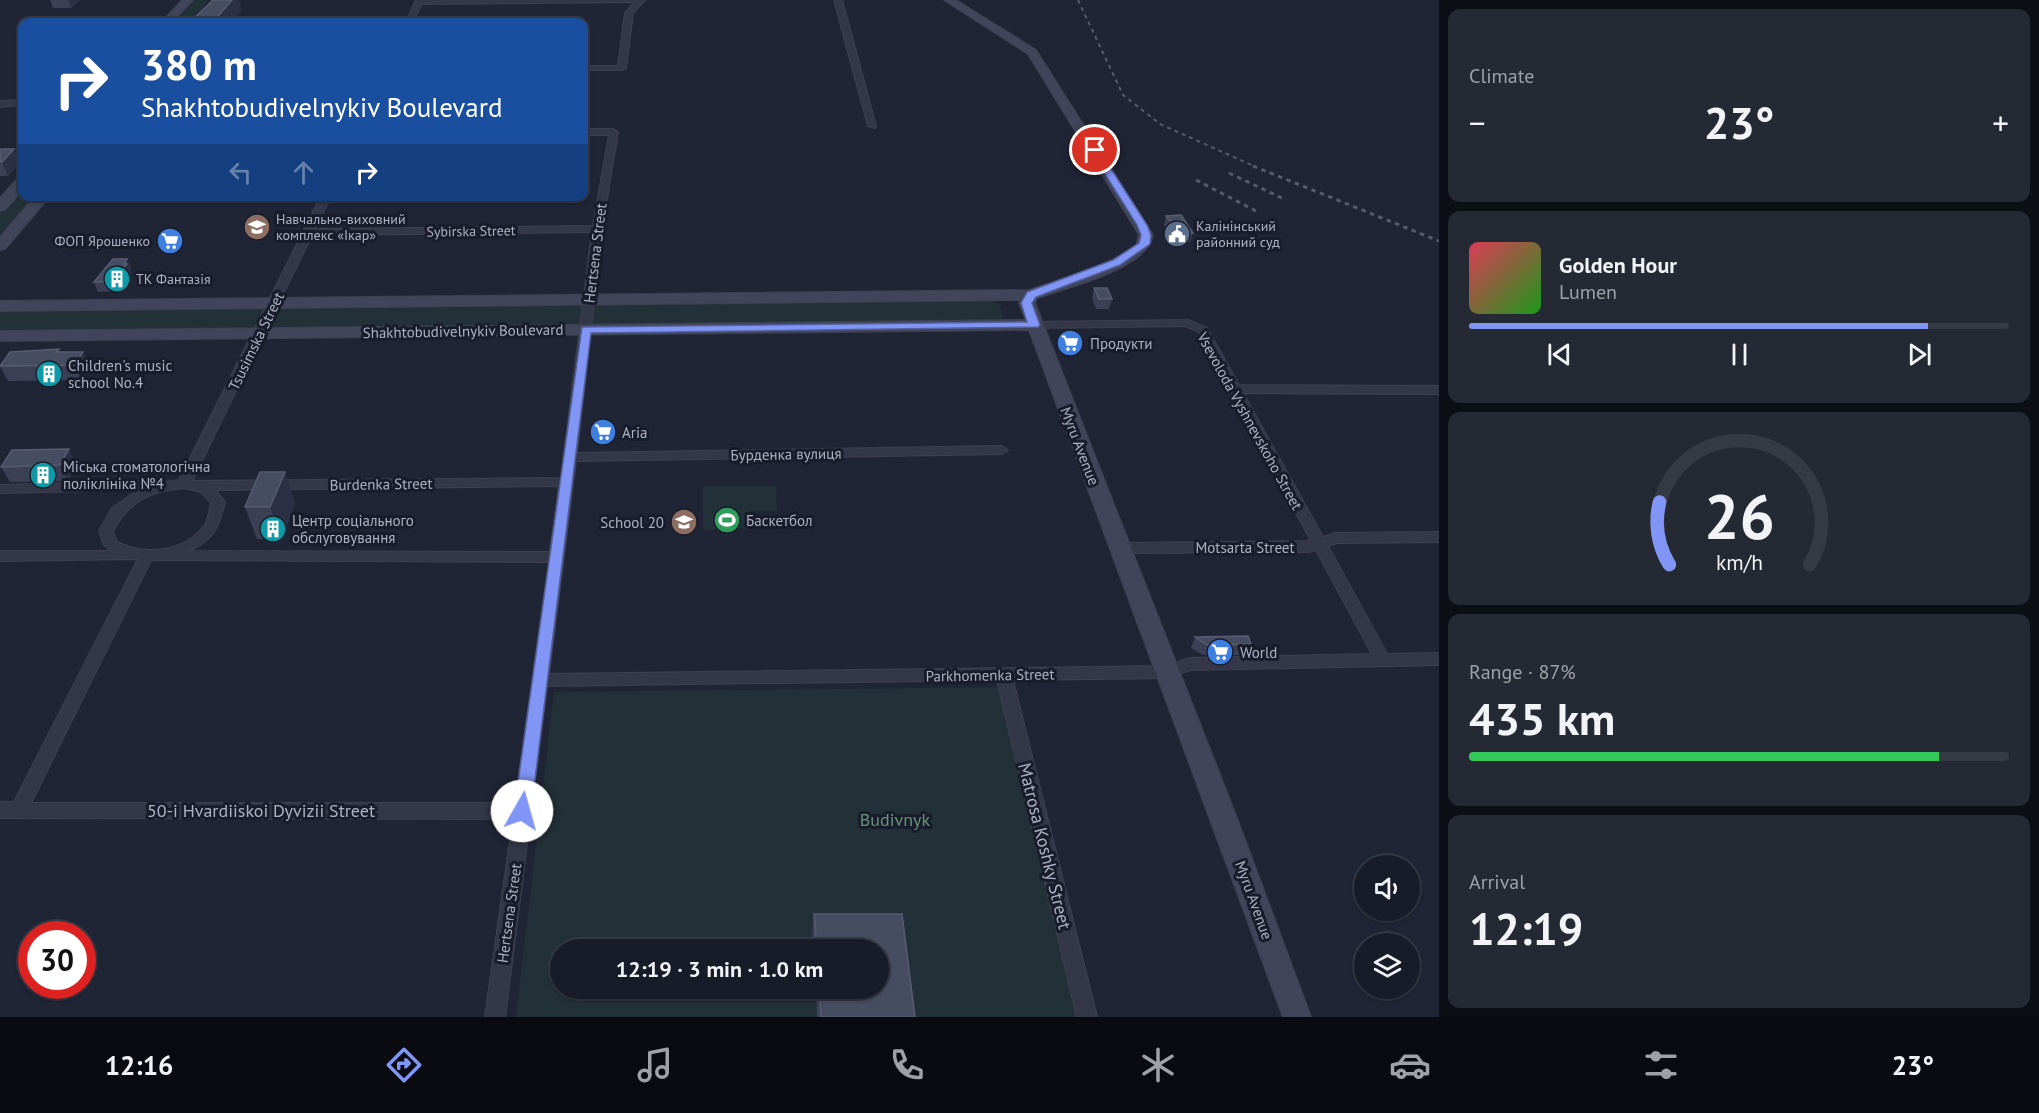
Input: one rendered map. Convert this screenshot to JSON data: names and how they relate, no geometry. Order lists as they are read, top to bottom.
{
  "streets": {
    "main road": ["Shakhtobudivelnykiv Boulevard", "Myru Avenue"],
    "street": [
      "Sybirska Street",
      "Hertsena Street",
      "Tsusimska Street",
      "Vsevoloda Vyshnevskoho Street",
      "Бурденка вулиця",
      "Burdenka Street",
      "Motsarta Street",
      "Parkhomenka Street",
      "50-i Hvardiiskoi Dyvizii Street",
      "Matrosa Koshky Street"
    ]
  },
  "crossings": [
    ["Sybirska Street", "Hertsena Street"],
    ["Sybirska Street", "Tsusimska Street"],
    ["Hertsena Street", "Shakhtobudivelnykiv Boulevard"],
    ["Hertsena Street", "Бурденка вулиця"],
    ["Hertsena Street", "Burdenka Street"],
    ["Hertsena Street", "Parkhomenka Street"],
    ["Hertsena Street", "50-i Hvardiiskoi Dyvizii Street"],
    ["Shakhtobudivelnykiv Boulevard", "Tsusimska Street"],
    ["Shakhtobudivelnykiv Boulevard", "Vsevoloda Vyshnevskoho Street"],
    ["Shakhtobudivelnykiv Boulevard", "Myru Avenue"],
    ["Tsusimska Street", "Burdenka Street"],
    ["Vsevoloda Vyshnevskoho Street", "Myru Avenue"],
    ["Vsevoloda Vyshnevskoho Street", "Motsarta Street"],
    ["Vsevoloda Vyshnevskoho Street", "Parkhomenka Street"],
    ["Myru Avenue", "Motsarta Street"],
    ["Myru Avenue", "Parkhomenka Street"],
    ["Parkhomenka Street", "Matrosa Koshky Street"]
  ],
  "parks": ["Budivnyk"],
  "places": {
    "school or university": ["Навчально-виховний комплекс «Ікар»", "School 20"],
    "public building": ["Калінінський районний суд"],
    "supermarket": [
      "ФОП Ярошенко",
      "Продукти",
      "Aria",
      "World"
    ],
    "building": [
      "ТК Фантазія",
      "Children's music school No.4",
      "Міська стоматологічна поліклініка №4",
      "Центр соціального обслуговування"
    ],
    "sports": ["Баскетбол"]
  },
  "page": {
    "tile": [
      "Climate",
      ["Range · 87%", "435 km"],
      ["Arrival", "12:19"]
    ],
    "turn": ["380 m", "Shakhtobudivelnykiv Boulevard"],
    "heat": ["−", "23°", "+"],
    "song": ["Golden Hour", "Lumen"],
    "limit": "30",
    "trip": "12:19 · 3 min · 1.0 km",
    "tabs": ["12:16", "23°"],
    "gauge": ["26", "km/h"]
  }
}
